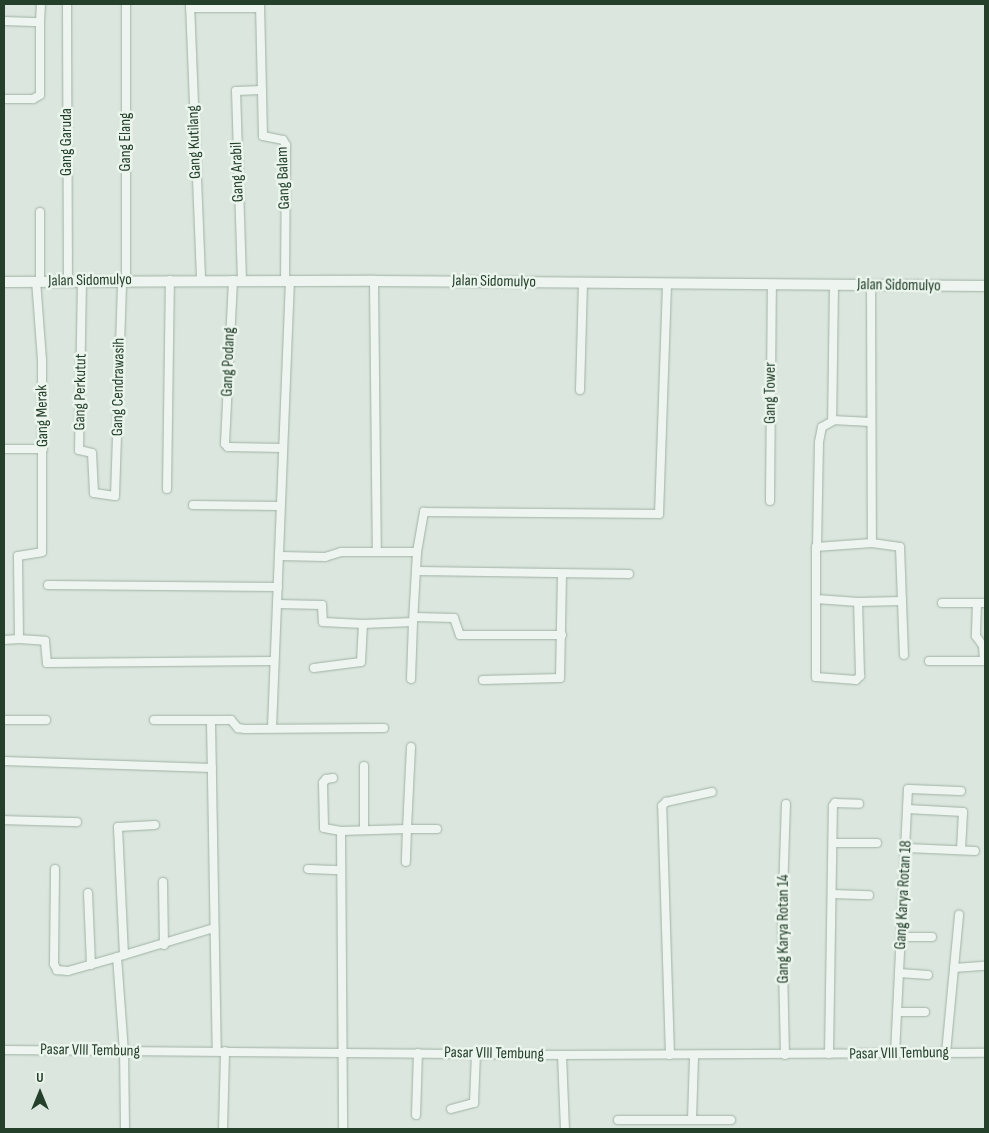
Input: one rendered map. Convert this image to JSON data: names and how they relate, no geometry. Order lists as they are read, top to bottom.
{
  "streets": {
    "street": [
      "Gang Garuda",
      "Gang Elang",
      "Gang Kutilang",
      "Gang Arabil",
      "Gang Balam",
      "Jalan Sidomulyo",
      "Gang Podang",
      "Gang Cendrawasih",
      "Gang Perkutut",
      "Gang Tower",
      "Gang Merak",
      "Gang Karya Rotan 18",
      "Gang Karya Rotan 14",
      "Pasar VIII Tembung"
    ]
  },
  "crossings": [
    ["Gang Garuda", "Jalan Sidomulyo"],
    ["Gang Elang", "Jalan Sidomulyo"],
    ["Gang Elang", "Gang Cendrawasih"],
    ["Gang Kutilang", "Jalan Sidomulyo"],
    ["Gang Arabil", "Gang Balam"],
    ["Gang Arabil", "Jalan Sidomulyo"],
    ["Gang Arabil", "Gang Podang"],
    ["Gang Balam", "Jalan Sidomulyo"],
    ["Jalan Sidomulyo", "Gang Podang"],
    ["Jalan Sidomulyo", "Gang Cendrawasih"],
    ["Jalan Sidomulyo", "Gang Perkutut"],
    ["Jalan Sidomulyo", "Gang Tower"],
    ["Jalan Sidomulyo", "Gang Merak"],
    ["Gang Cendrawasih", "Gang Perkutut"],
    ["Gang Karya Rotan 18", "Pasar VIII Tembung"],
    ["Gang Karya Rotan 14", "Pasar VIII Tembung"]
  ],
  "north": "top"
}
